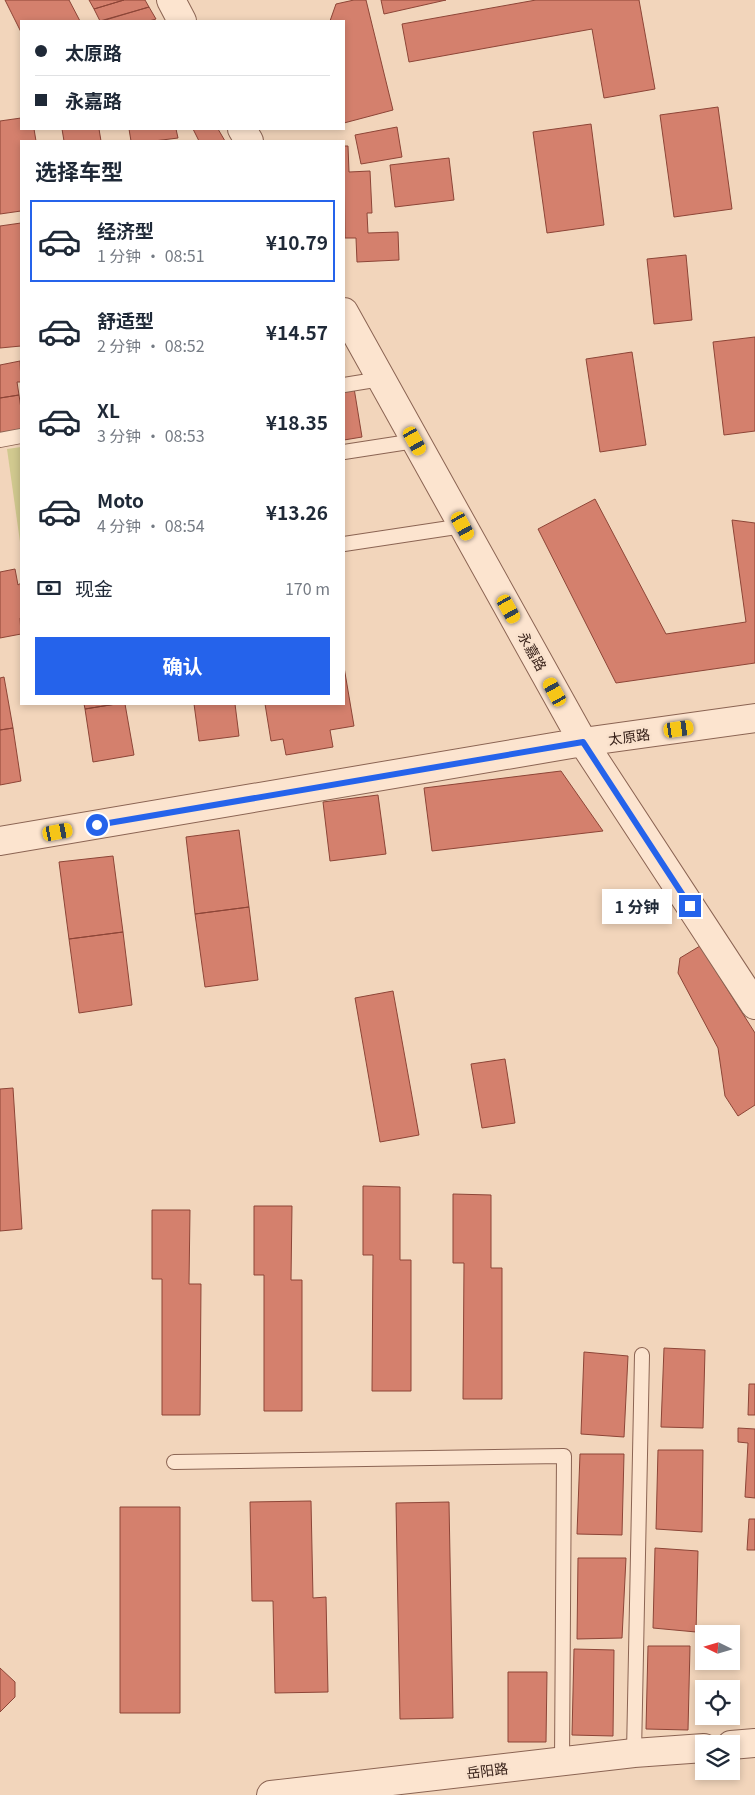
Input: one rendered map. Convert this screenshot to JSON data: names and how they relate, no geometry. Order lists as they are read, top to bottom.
{
  "streets": {
    "street": ["永嘉路", "太原路", "岳阳路"]
  },
  "crossings": [
    ["永嘉路", "太原路"]
  ],
  "north": "left",
  "page": {
    "banner": ["太原路", "永嘉路"],
    "heading": "选择车型",
    "list": [
      {
        "name": "经济型",
        "note": "1 分钟 · 08:51",
        "value": "¥10.79"
      },
      {
        "name": "舒适型",
        "note": "2 分钟 · 08:52",
        "value": "¥14.57"
      },
      {
        "name": "XL",
        "note": "3 分钟 · 08:53",
        "value": "¥18.35"
      },
      {
        "name": "Moto",
        "note": "4 分钟 · 08:54",
        "value": "¥13.26"
      }
    ],
    "pay": ["现金", "170 m"],
    "buttons": "确认",
    "bubble": "1 分钟"
  }
}
